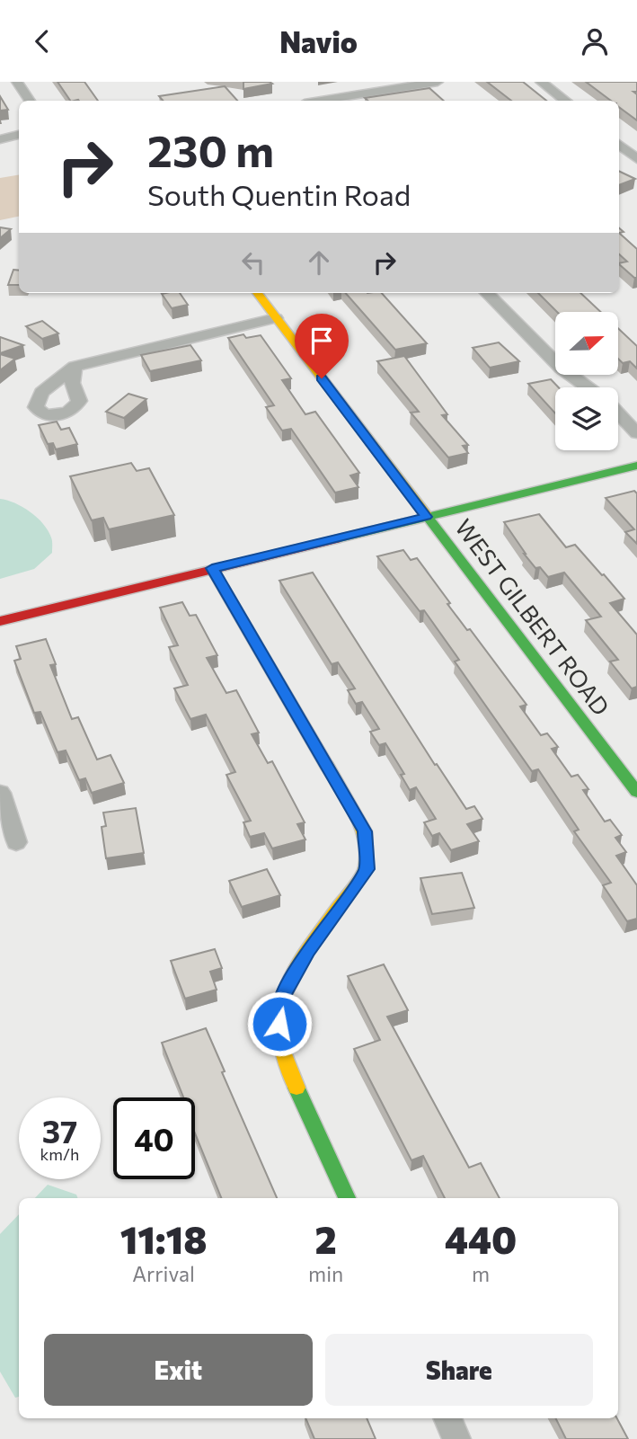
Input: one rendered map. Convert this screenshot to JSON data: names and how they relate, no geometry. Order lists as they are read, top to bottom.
{
  "streets": {
    "street": ["WEST GILBERT ROAD"]
  },
  "north": "right",
  "page": {
    "header": "Navio",
    "turn": ["230 m", "South Quentin Road"],
    "speed": "37 km/h",
    "limit": "40",
    "eta": [
      "11:18",
      "Arrival",
      "2",
      "min",
      "440",
      "m"
    ],
    "buttons": ["Exit", "Share"]
  }
}
